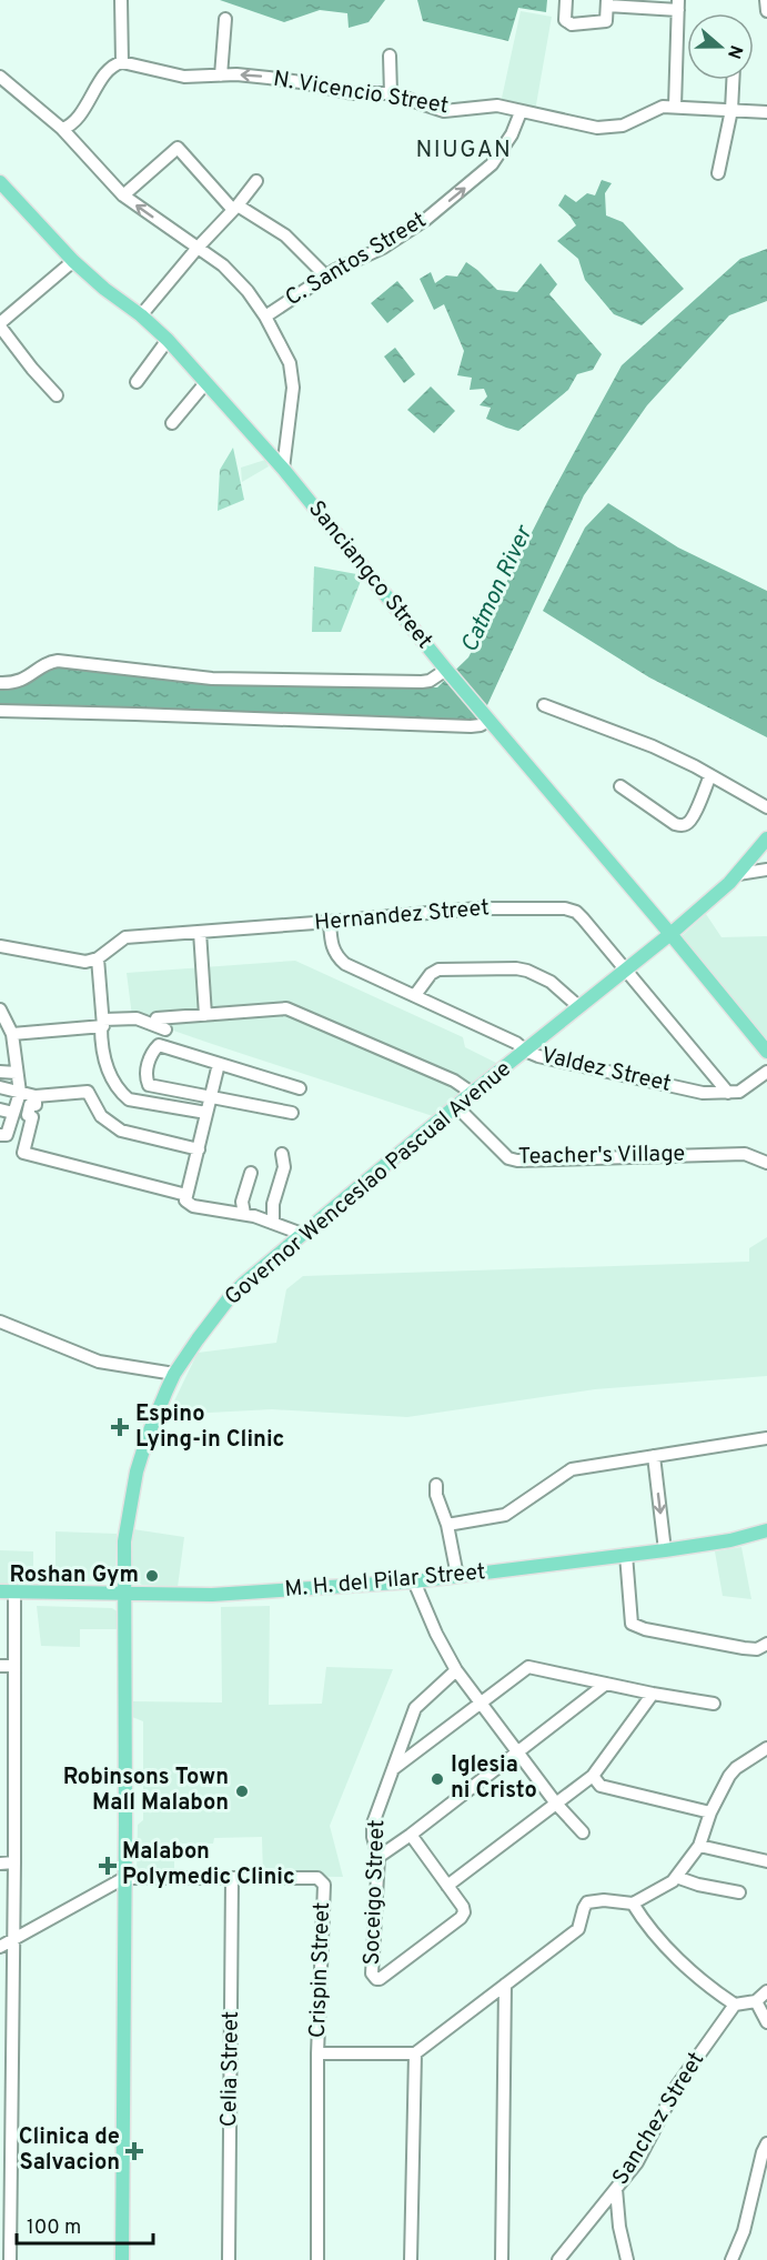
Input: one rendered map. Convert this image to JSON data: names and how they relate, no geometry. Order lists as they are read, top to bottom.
{
  "streets": {
    "main road": ["Sanciangco Street", "Governor Wenceslao Pascual Avenue", "M. H. del Pilar Street"],
    "street": [
      "N. Vicencio Street",
      "C. Santos Street",
      "Hernandez Street",
      "Valdez Street",
      "Teacher's Village",
      "Soceigo Street",
      "Crispin Street",
      "Celia Street",
      "Sanchez Street"
    ]
  },
  "crossings": [
    ["N. Vicencio Street", "C. Santos Street"],
    ["Sanciangco Street", "Governor Wenceslao Pascual Avenue"],
    ["Hernandez Street", "Valdez Street"],
    ["Hernandez Street", "Governor Wenceslao Pascual Avenue"],
    ["Valdez Street", "Governor Wenceslao Pascual Avenue"],
    ["Teacher's Village", "Governor Wenceslao Pascual Avenue"],
    ["Governor Wenceslao Pascual Avenue", "M. H. del Pilar Street"],
    ["Governor Wenceslao Pascual Avenue", "Crispin Street"],
    ["Crispin Street", "Celia Street"]
  ],
  "one_way": ["C. Santos Street"],
  "districts": ["NIUGAN"],
  "water": ["Catmon River"],
  "places": {
    "health": ["Espino Lying-in Clinic", "Malabon Polymedic Clinic", "Clinica de Salvacion"],
    "other": ["Roshan Gym", "Iglesia ni Cristo", "Robinsons Town Mall Malabon"]
  },
  "scale_bar": "100 m",
  "north": "right"
}
